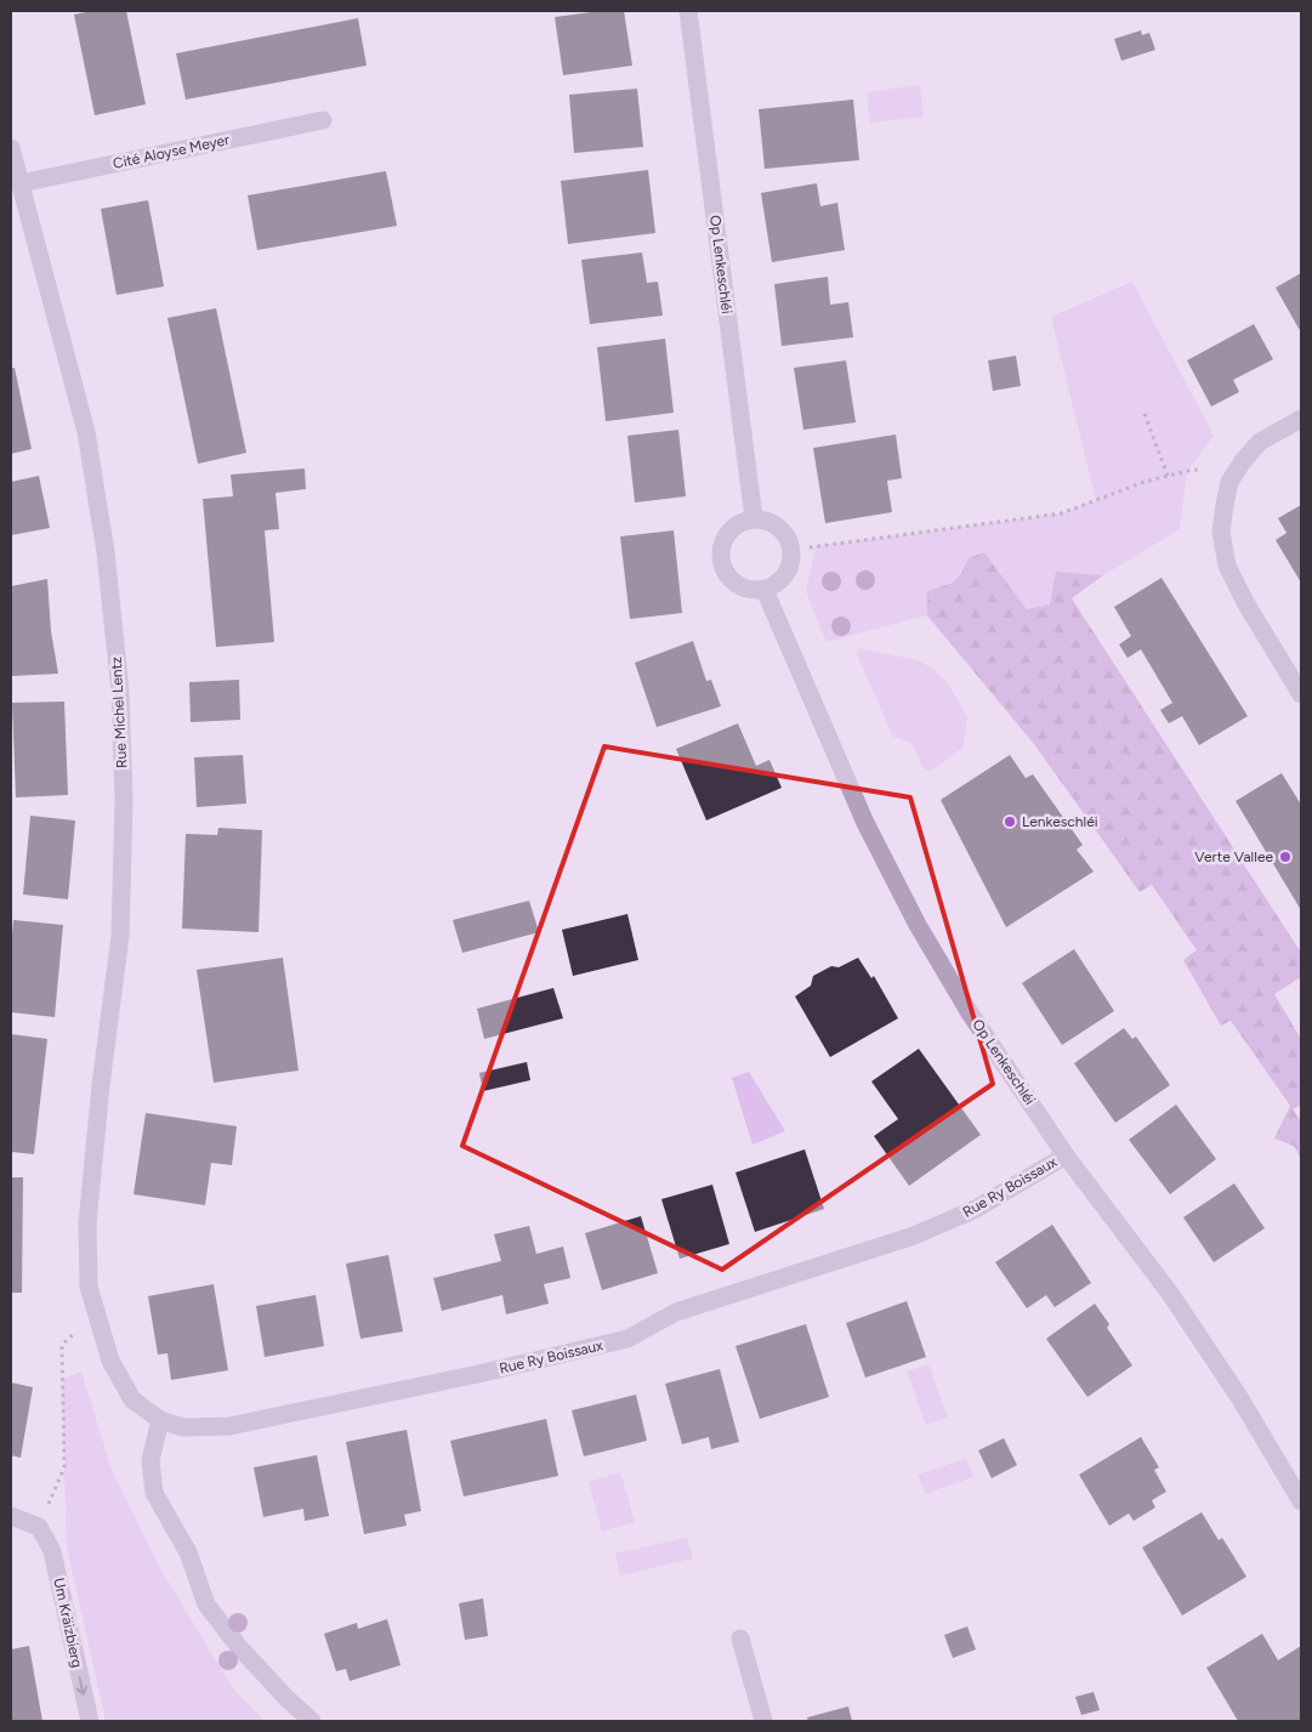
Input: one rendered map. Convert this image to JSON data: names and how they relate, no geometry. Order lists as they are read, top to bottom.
{
  "streets": {
    "street": [
      "Cité Aloyse Meyer",
      "Op Lenkeschléi",
      "Rue Michel Lentz",
      "Rue Ry Boissaux",
      "Um Kräizbierg"
    ]
  },
  "crossings": [
    ["Cité Aloyse Meyer", "Rue Michel Lentz"],
    ["Op Lenkeschléi", "Rue Ry Boissaux"],
    ["Rue Michel Lentz", "Rue Ry Boissaux"]
  ],
  "places": ["Lenkeschléi", "Verte Vallee"]
}
